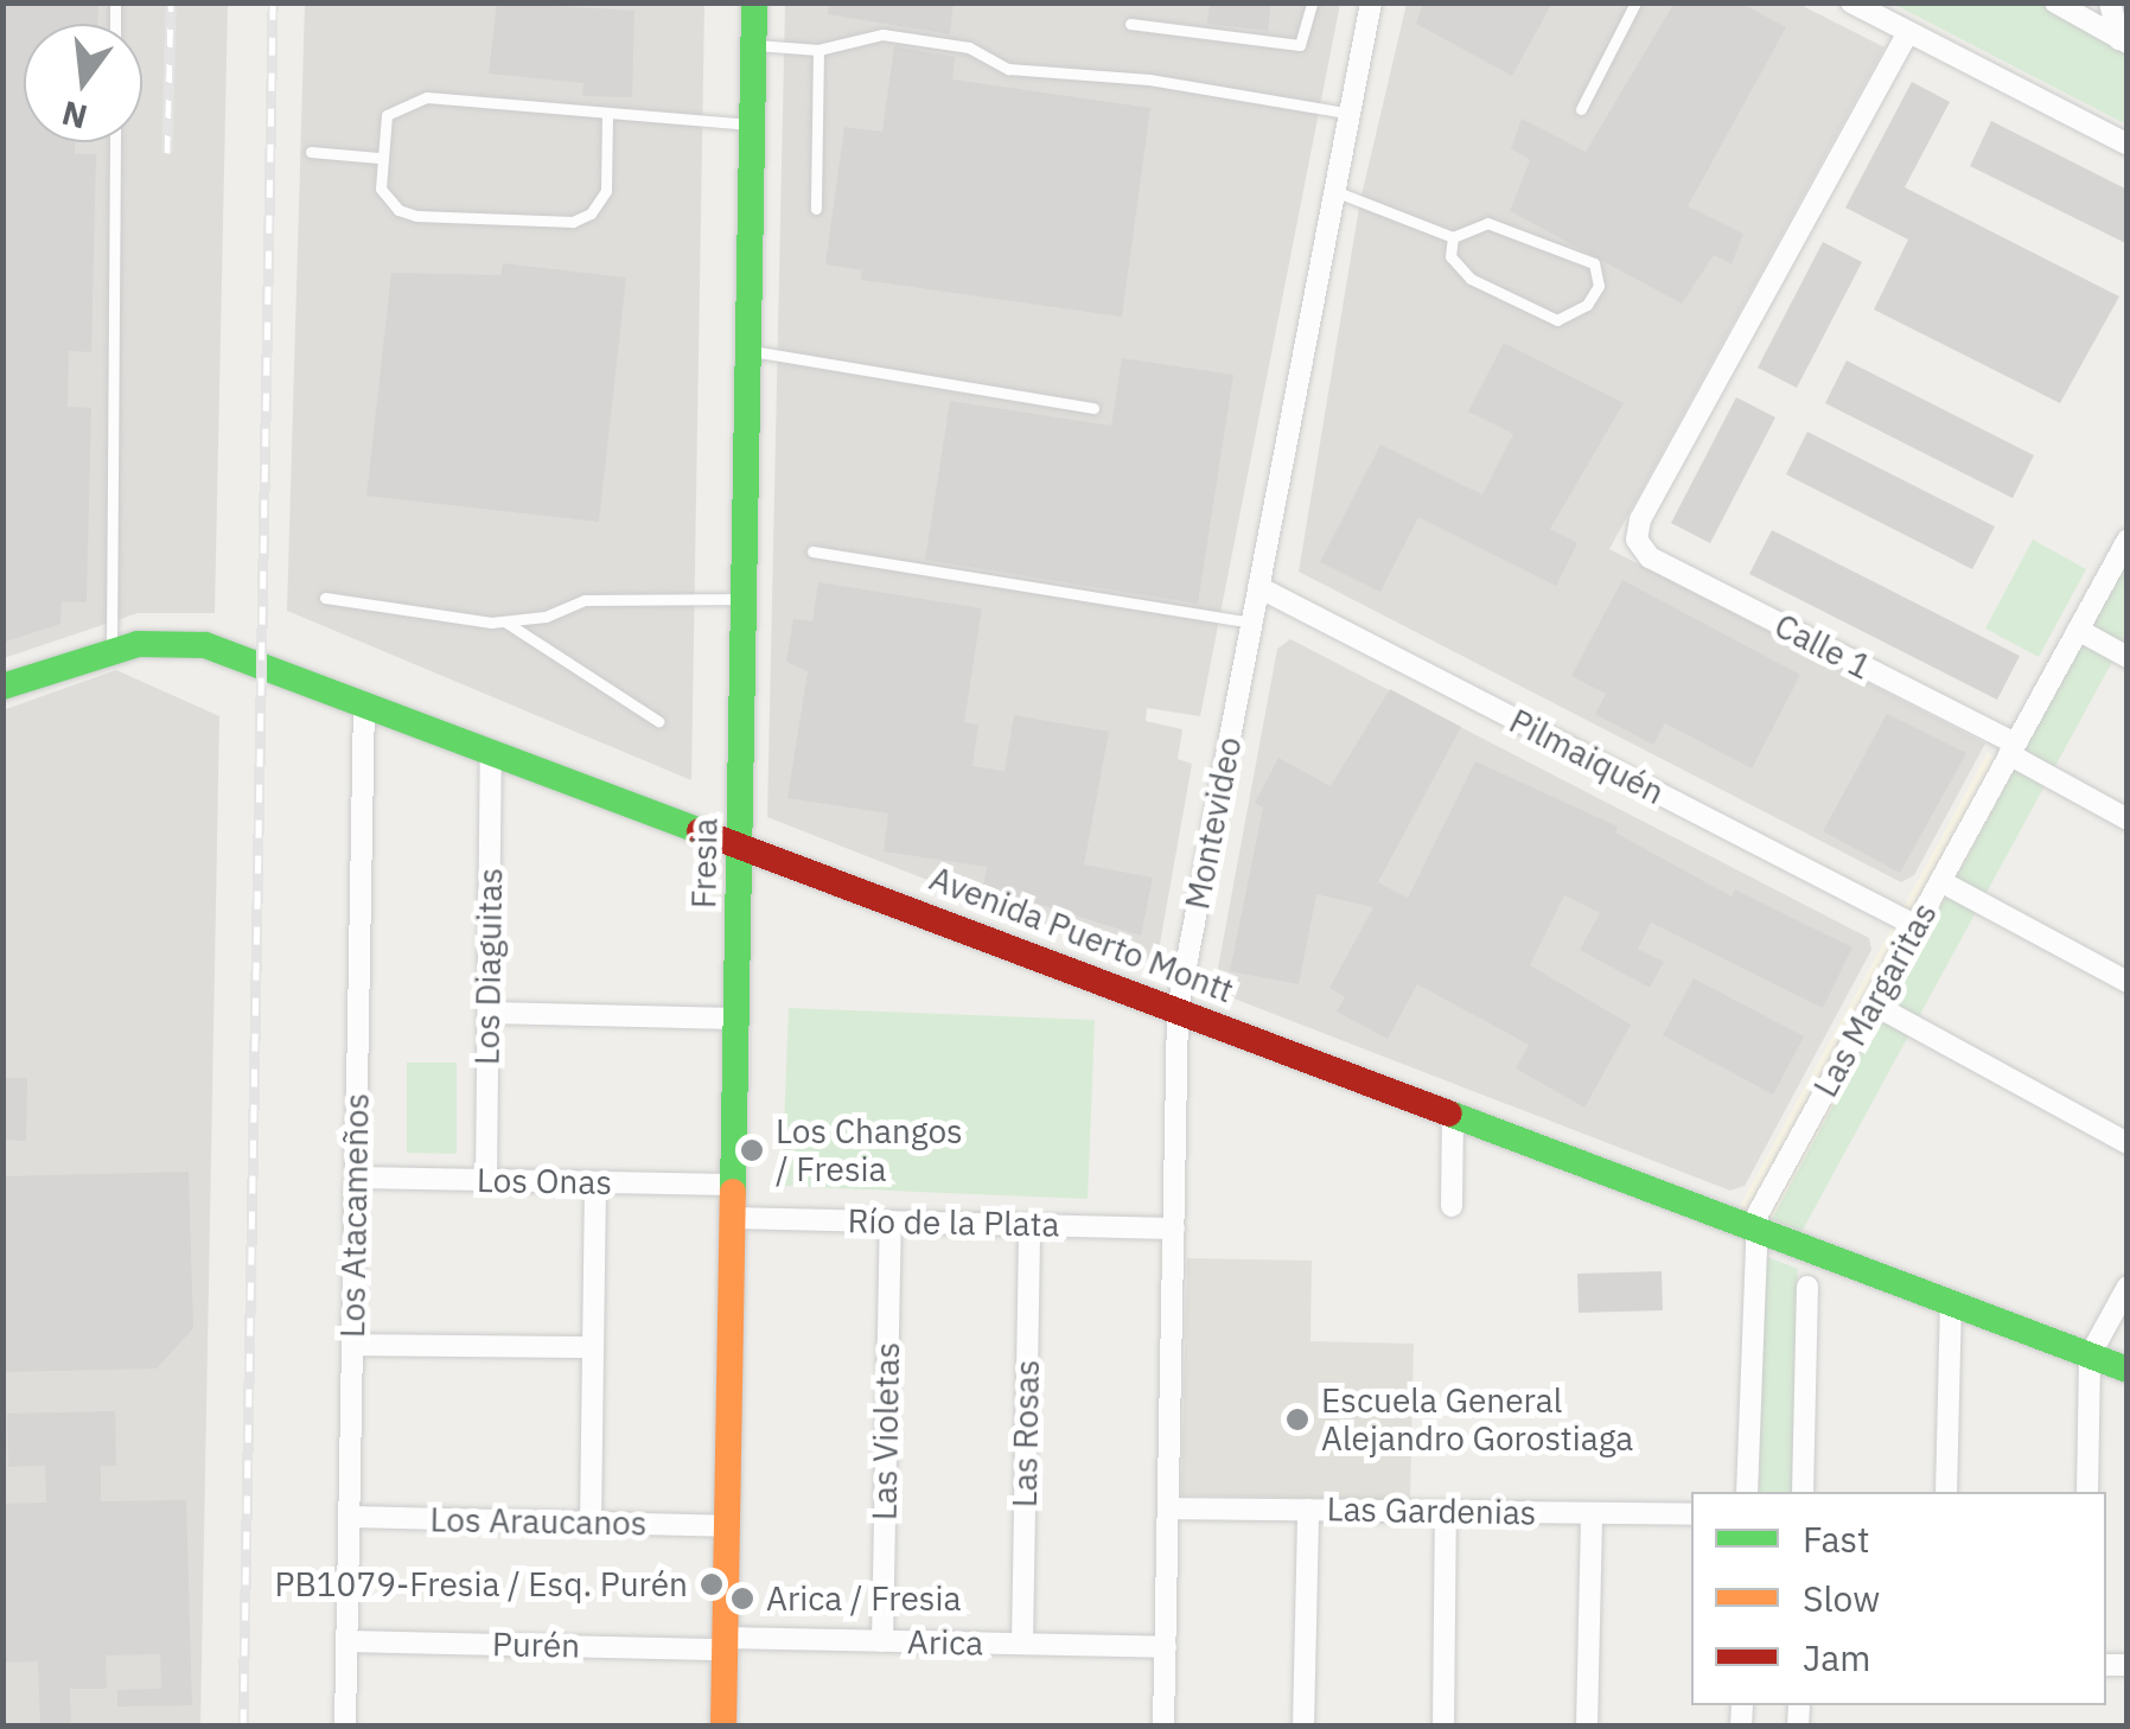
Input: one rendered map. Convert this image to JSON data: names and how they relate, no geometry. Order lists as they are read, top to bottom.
{
  "streets": {
    "street": [
      "Calle 1",
      "Pilmaiquén",
      "Montevideo",
      "Fresia",
      "Avenida Puerto Montt",
      "Los Diaguitas",
      "Las Margaritas",
      "Los Onas",
      "Los Atacameños",
      "Río de la Plata",
      "Las Violetas",
      "Las Rosas",
      "Las Gardenias",
      "Los Araucanos",
      "Arica",
      "Purén"
    ]
  },
  "crossings": [
    ["Calle 1", "Las Margaritas"],
    ["Pilmaiquén", "Montevideo"],
    ["Pilmaiquén", "Las Margaritas"],
    ["Montevideo", "Avenida Puerto Montt"],
    ["Montevideo", "Río de la Plata"],
    ["Montevideo", "Las Gardenias"],
    ["Montevideo", "Arica"],
    ["Fresia", "Avenida Puerto Montt"],
    ["Fresia", "Los Onas"],
    ["Fresia", "Río de la Plata"],
    ["Fresia", "Los Araucanos"],
    ["Fresia", "Arica"],
    ["Fresia", "Purén"],
    ["Avenida Puerto Montt", "Los Diaguitas"],
    ["Avenida Puerto Montt", "Las Margaritas"],
    ["Avenida Puerto Montt", "Los Atacameños"],
    ["Los Diaguitas", "Los Onas"],
    ["Los Onas", "Los Atacameños"],
    ["Los Atacameños", "Los Araucanos"],
    ["Los Atacameños", "Purén"],
    ["Río de la Plata", "Las Violetas"],
    ["Río de la Plata", "Las Rosas"],
    ["Las Violetas", "Arica"],
    ["Las Rosas", "Arica"],
    ["Arica", "Purén"]
  ],
  "places": [
    "Los Changos / Fresia",
    "Escuela General Alejandro Gorostiaga",
    "PB1079-Fresia / Esq. Purén",
    "Arica / Fresia"
  ],
  "legend": ["Fast", "Slow", "Jam"],
  "north": "bottom"
}
